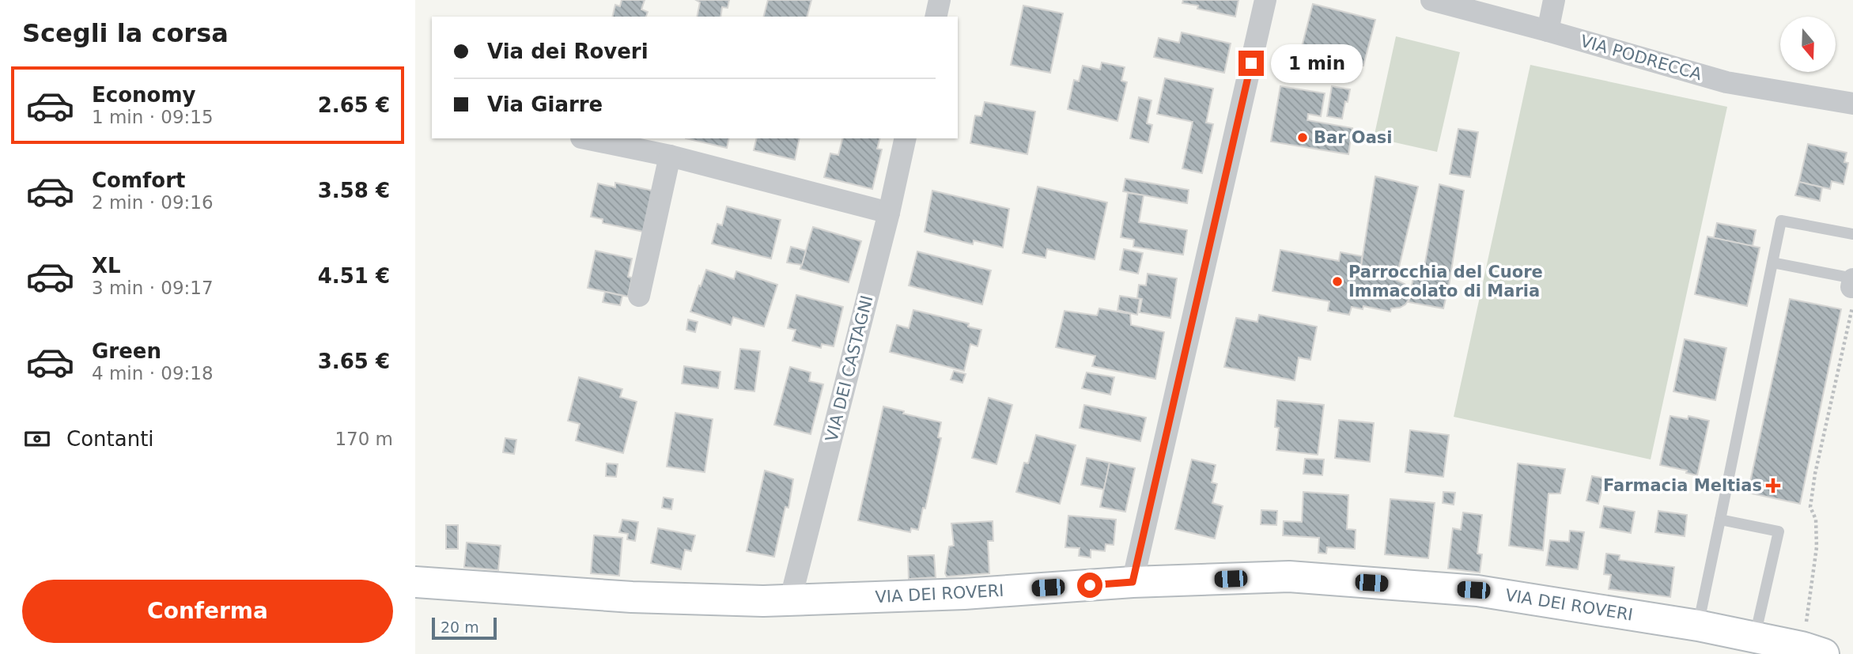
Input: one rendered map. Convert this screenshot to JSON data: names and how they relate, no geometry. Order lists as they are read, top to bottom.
{
  "streets": {
    "street": ["VIA PODRECCA", "VIA DEI CASTAGNI", "VIA DEI ROVERI"]
  },
  "crossings": [
    ["VIA DEI CASTAGNI", "VIA DEI ROVERI"]
  ],
  "places": {
    "other": ["Bar Oasi", "Parrocchia del Cuore Immacolato di Maria"],
    "health": ["Farmacia Meltias"]
  },
  "scale_bar": "20 m",
  "north": "bottom",
  "page": {
    "heading": "Scegli la corsa",
    "banner": ["Via dei Roveri", "Via Giarre"],
    "bubble": "1 min",
    "list": [
      {
        "name": "Economy",
        "note": "1 min · 09:15",
        "value": "2.65 €"
      },
      {
        "name": "Comfort",
        "note": "2 min · 09:16",
        "value": "3.58 €"
      },
      {
        "name": "XL",
        "note": "3 min · 09:17",
        "value": "4.51 €"
      },
      {
        "name": "Green",
        "note": "4 min · 09:18",
        "value": "3.65 €"
      }
    ],
    "pay": ["Contanti", "170 m"],
    "buttons": "Conferma",
    "scale": "20 m"
  }
}
